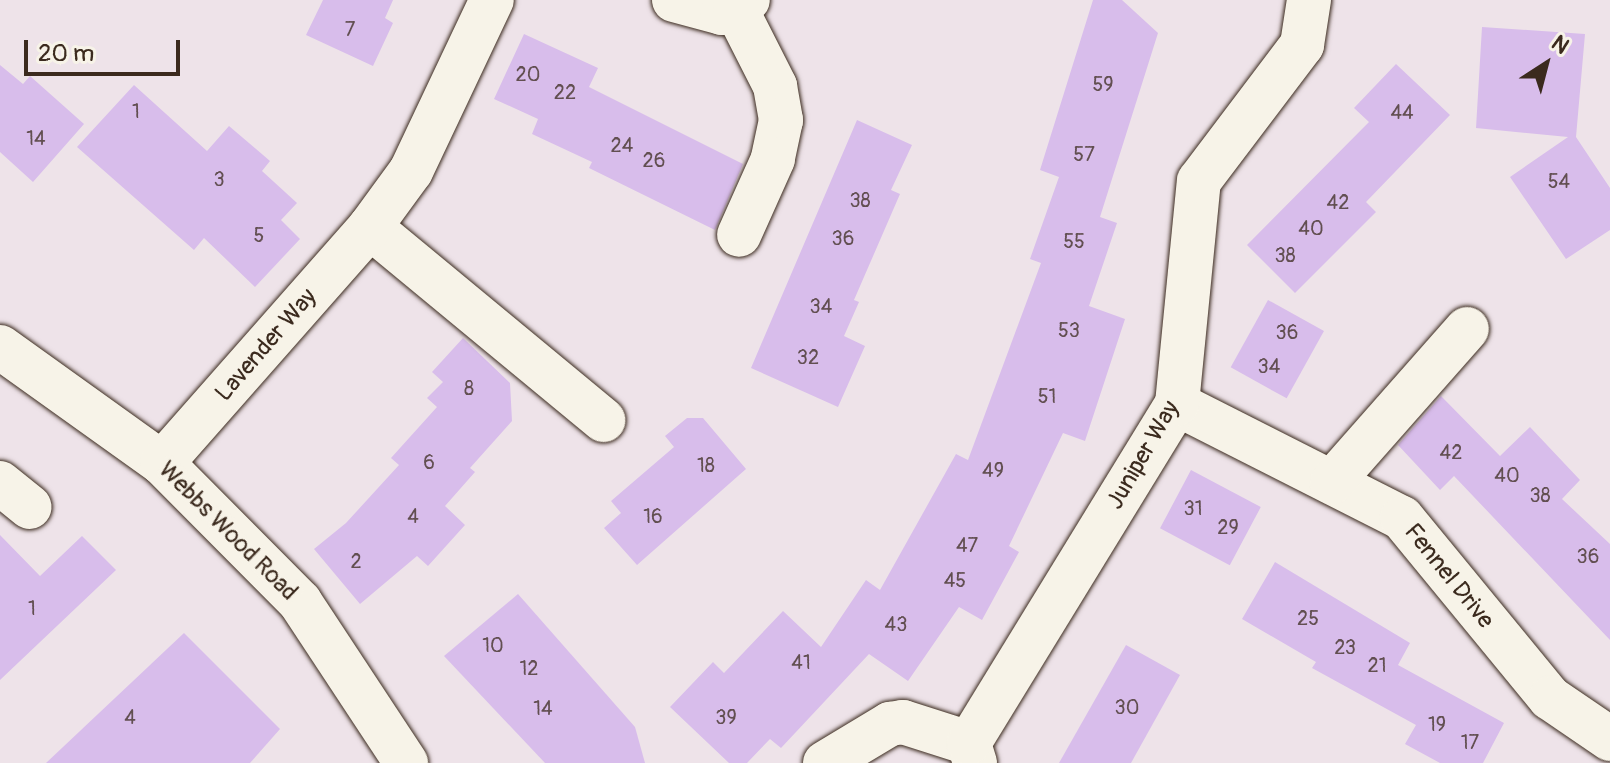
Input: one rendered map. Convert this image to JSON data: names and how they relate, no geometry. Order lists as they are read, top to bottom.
{
  "streets": {
    "street": [
      "Lavender Way",
      "Juniper Way",
      "Webbs Wood Road",
      "Fennel Drive"
    ]
  },
  "crossings": [
    ["Lavender Way", "Webbs Wood Road"],
    ["Juniper Way", "Fennel Drive"]
  ],
  "house_numbers": [
    "7",
    "20",
    "59",
    "22",
    "1",
    "44",
    "14",
    "24",
    "57",
    "26",
    "3",
    "54",
    "38",
    "42",
    "40",
    "5",
    "36",
    "55",
    "38",
    "34",
    "53",
    "36",
    "32",
    "34",
    "8",
    "51",
    "42",
    "6",
    "18",
    "49",
    "40",
    "38",
    "31",
    "4",
    "16",
    "29",
    "47",
    "36",
    "2",
    "45",
    "1",
    "25",
    "43",
    "10",
    "23",
    "41",
    "21",
    "12",
    "30",
    "14",
    "4",
    "39",
    "19",
    "17"
  ],
  "scale_bar": "20 m",
  "north": "top right"
}
